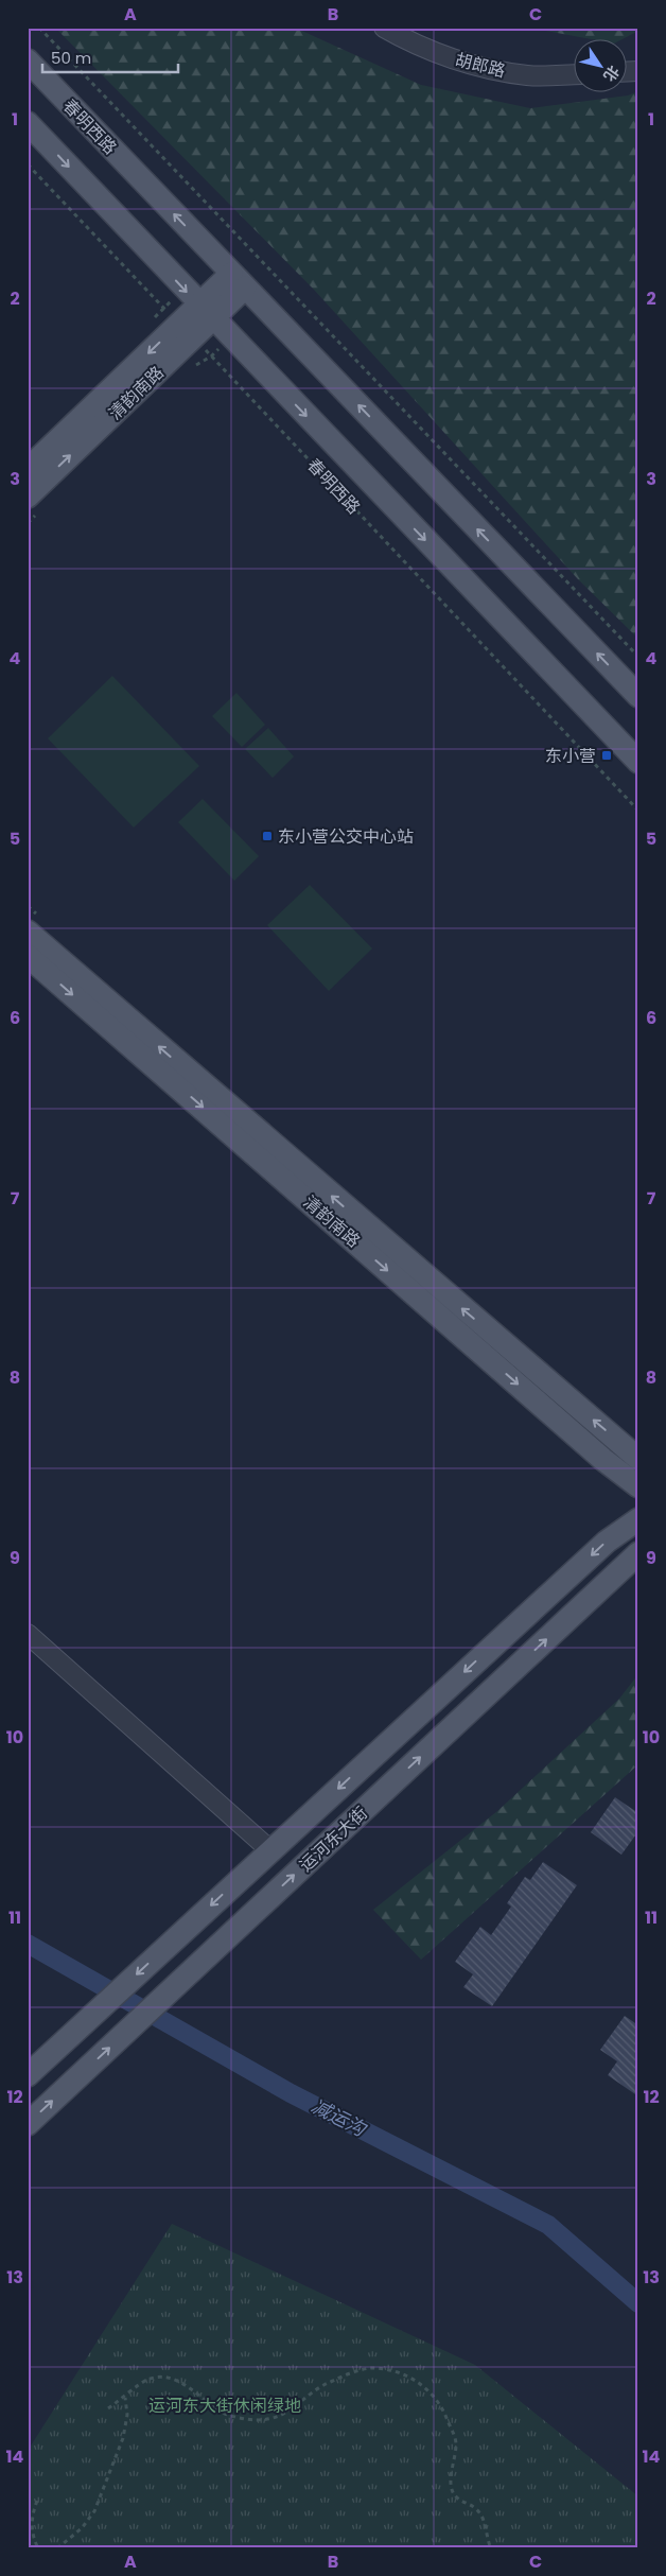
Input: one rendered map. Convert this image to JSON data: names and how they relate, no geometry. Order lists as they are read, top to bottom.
{
  "streets": {
    "main road": ["春明西路", "清韵南路", "运河东大街"],
    "street": ["胡郎路"]
  },
  "crossings": [
    ["春明西路", "清韵南路"]
  ],
  "water": ["减运沟"],
  "parks": ["运河东大街休闲绿地"],
  "places": {
    "transit": ["东小营", "东小营公交中心站"]
  },
  "scale_bar": "50 m",
  "north": "bottom right",
  "grid": {
    "columns": ["A", "B", "C"],
    "rows": [
      "1",
      "2",
      "3",
      "4",
      "5",
      "6",
      "7",
      "8",
      "9",
      "10",
      "11",
      "12",
      "13",
      "14"
    ]
  }
}
